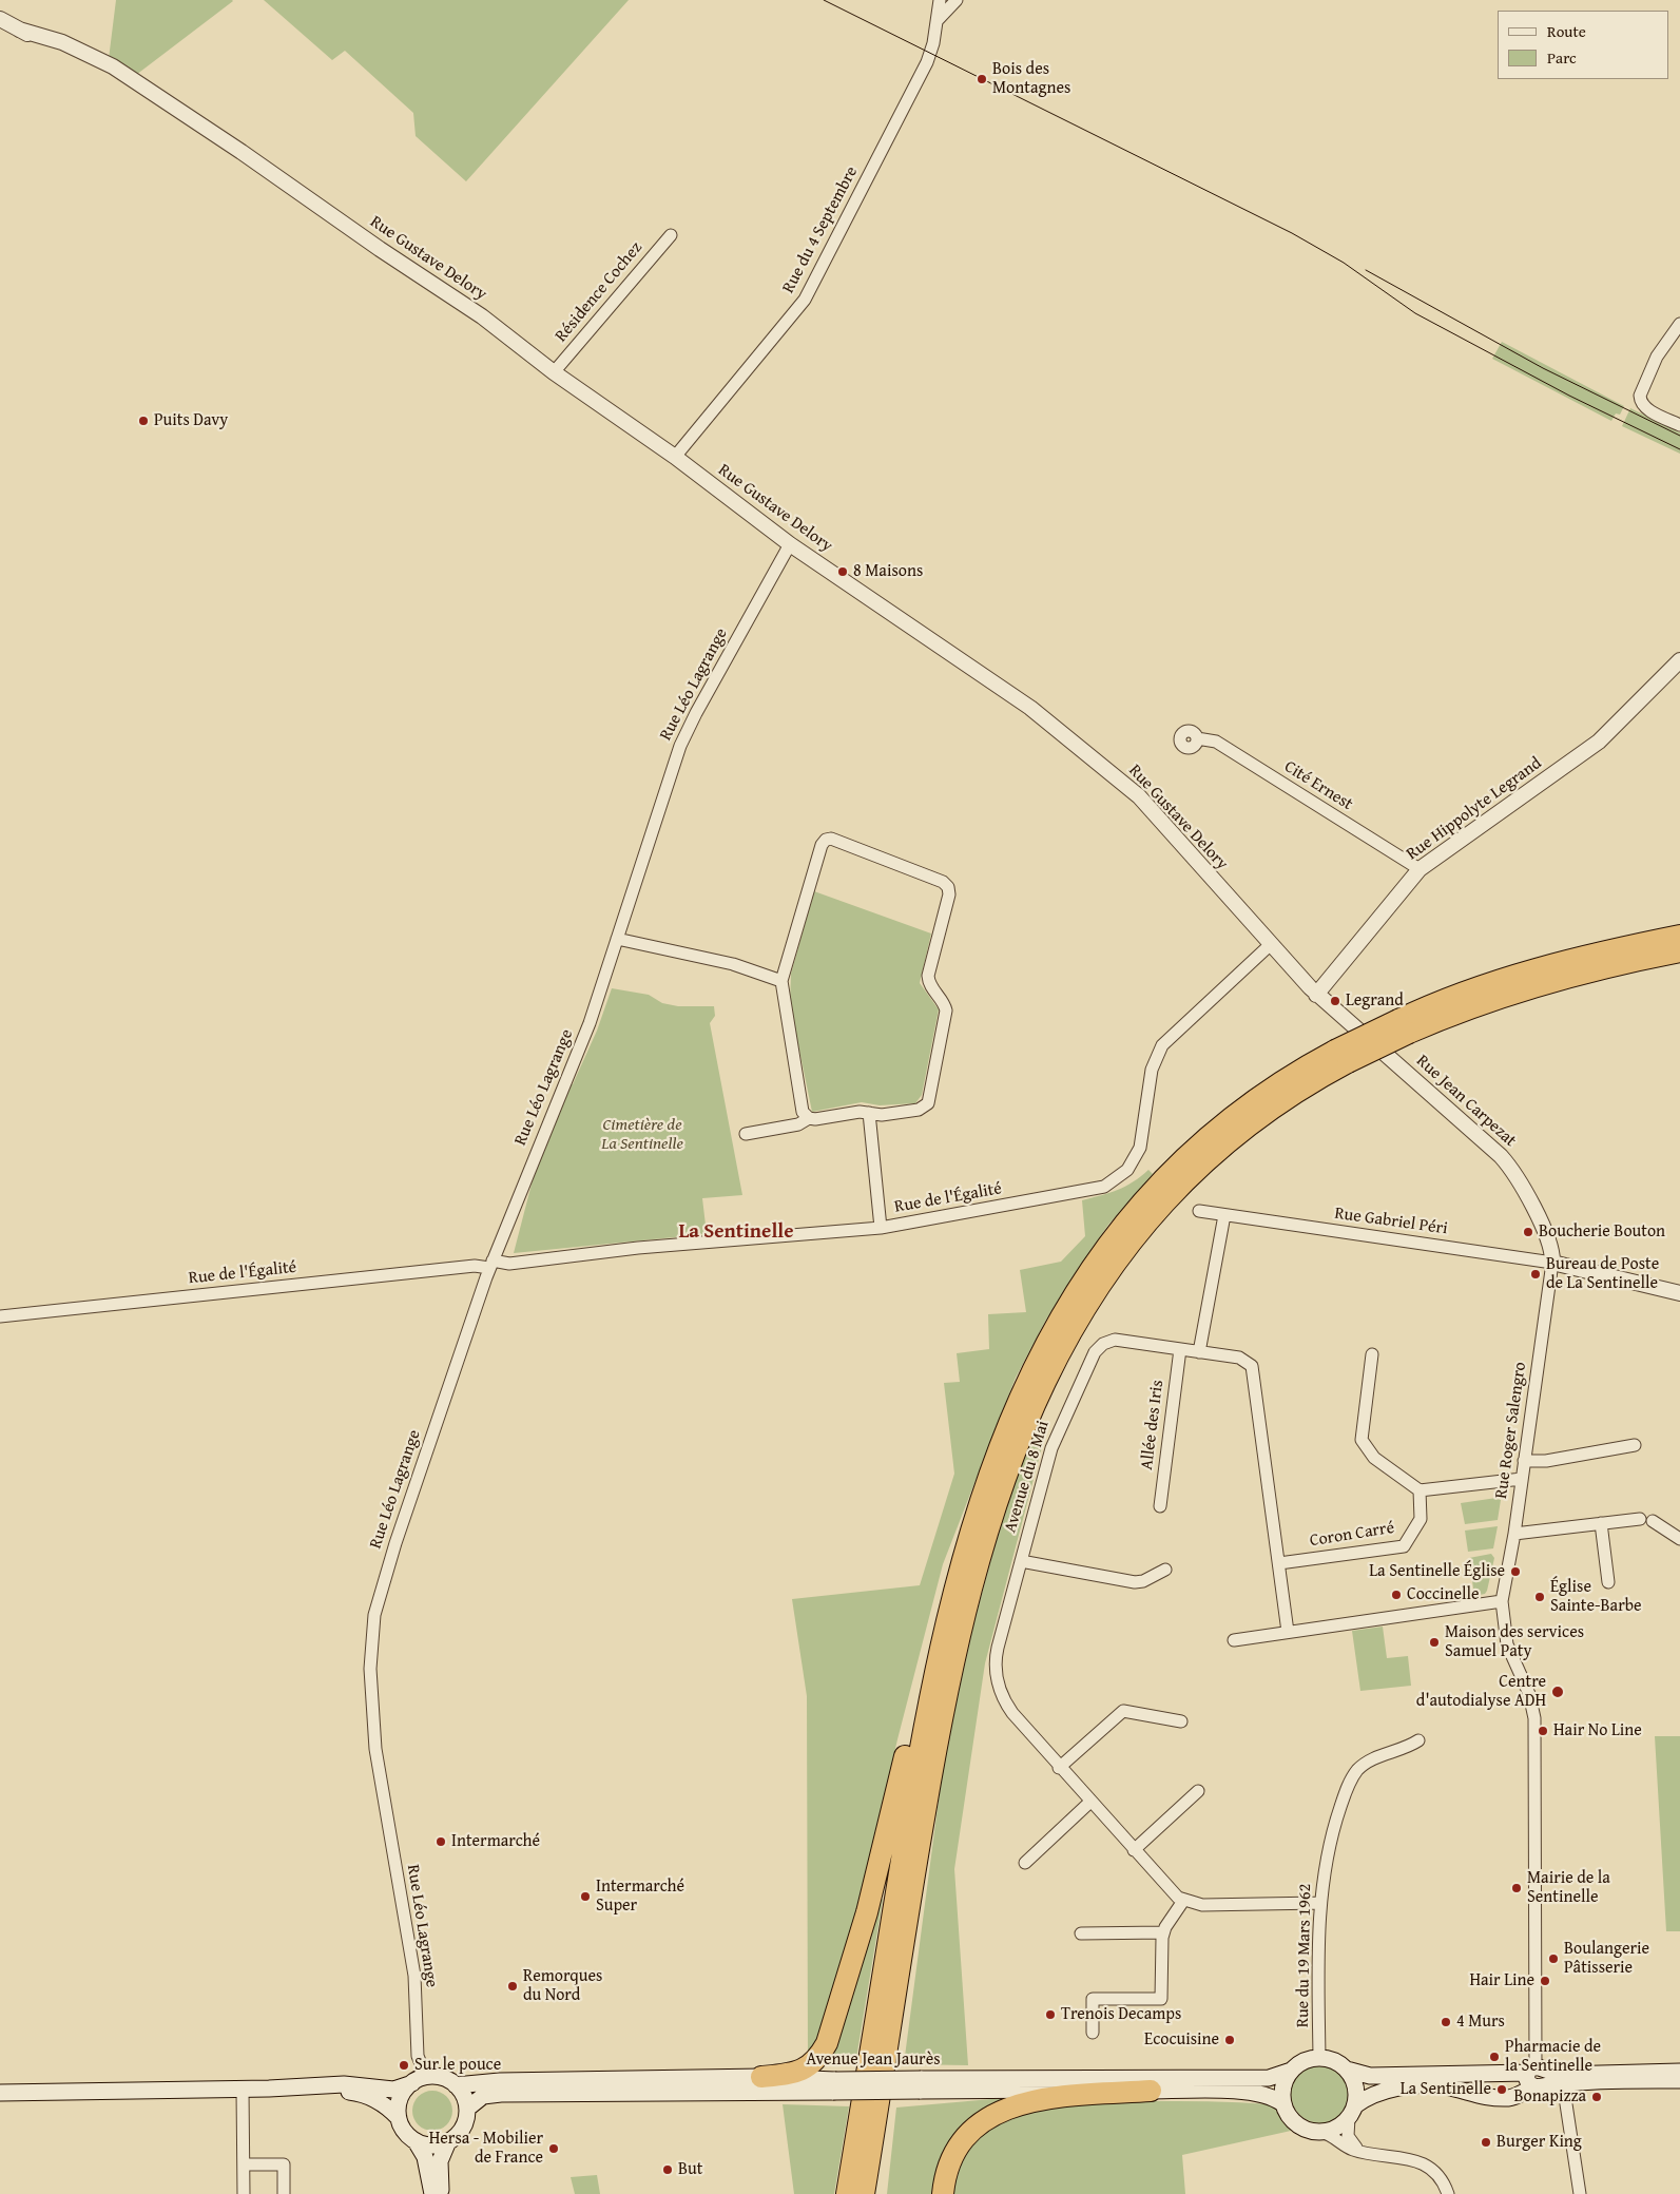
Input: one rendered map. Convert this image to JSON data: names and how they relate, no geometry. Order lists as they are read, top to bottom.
{
  "streets": {
    "main road": ["Avenue Jean Jaurès"],
    "street": [
      "Rue du 4 Septembre",
      "Rue Gustave Delory",
      "Résidence Cochez",
      "Rue Léo Lagrange",
      "Cité Ernest",
      "Rue Hippolyte Legrand",
      "Rue Jean Carpezat",
      "Rue de l'Égalité",
      "Rue Gabriel Péri",
      "Allée des Iris",
      "Rue Roger Salengro",
      "Avenue du 8 Mai",
      "Coron Carré",
      "Rue du 19 Mars 1962"
    ]
  },
  "crossings": [
    ["Rue du 4 Septembre", "Rue Gustave Delory"],
    ["Rue Gustave Delory", "Résidence Cochez"],
    ["Rue Gustave Delory", "Rue Léo Lagrange"],
    ["Rue Gustave Delory", "Rue Hippolyte Legrand"],
    ["Rue Gustave Delory", "Rue Jean Carpezat"],
    ["Rue Gustave Delory", "Rue de l'Égalité"],
    ["Rue Léo Lagrange", "Rue de l'Égalité"],
    ["Rue Léo Lagrange", "Avenue Jean Jaurès"],
    ["Cité Ernest", "Rue Hippolyte Legrand"],
    ["Rue Hippolyte Legrand", "Rue Jean Carpezat"],
    ["Rue Jean Carpezat", "Rue Gabriel Péri"],
    ["Rue Jean Carpezat", "Rue Roger Salengro"],
    ["Rue Gabriel Péri", "Rue Roger Salengro"],
    ["Allée des Iris", "Avenue du 8 Mai"],
    ["Avenue du 8 Mai", "Coron Carré"],
    ["Rue du 19 Mars 1962", "Avenue Jean Jaurès"]
  ],
  "districts": ["La Sentinelle"],
  "parks": ["Cimetière de La Sentinelle"],
  "places": [
    "Bois des Montagnes",
    "Puits Davy",
    "8 Maisons",
    "Legrand",
    "Boucherie Bouton",
    "Bureau de Poste de La Sentinelle",
    "La Sentinelle Église",
    "Coccinelle",
    "Église Sainte-Barbe",
    "Maison des services Samuel Paty",
    "Centre d'autodialyse ADH",
    "Hair No Line",
    "Intermarché",
    "Mairie de la Sentinelle",
    "Intermarché Super",
    "Boulangerie Pâtisserie",
    "Hair Line",
    "Remorques du Nord",
    "Trenois Decamps",
    "4 Murs",
    "Ecocuisine",
    "Pharmacie de la Sentinelle",
    "Sur le pouce",
    "La Sentinelle",
    "Bonapizza",
    "Burger King",
    "Hersa - Mobilier de France",
    "But"
  ],
  "legend": ["Route", "Parc"]
}
